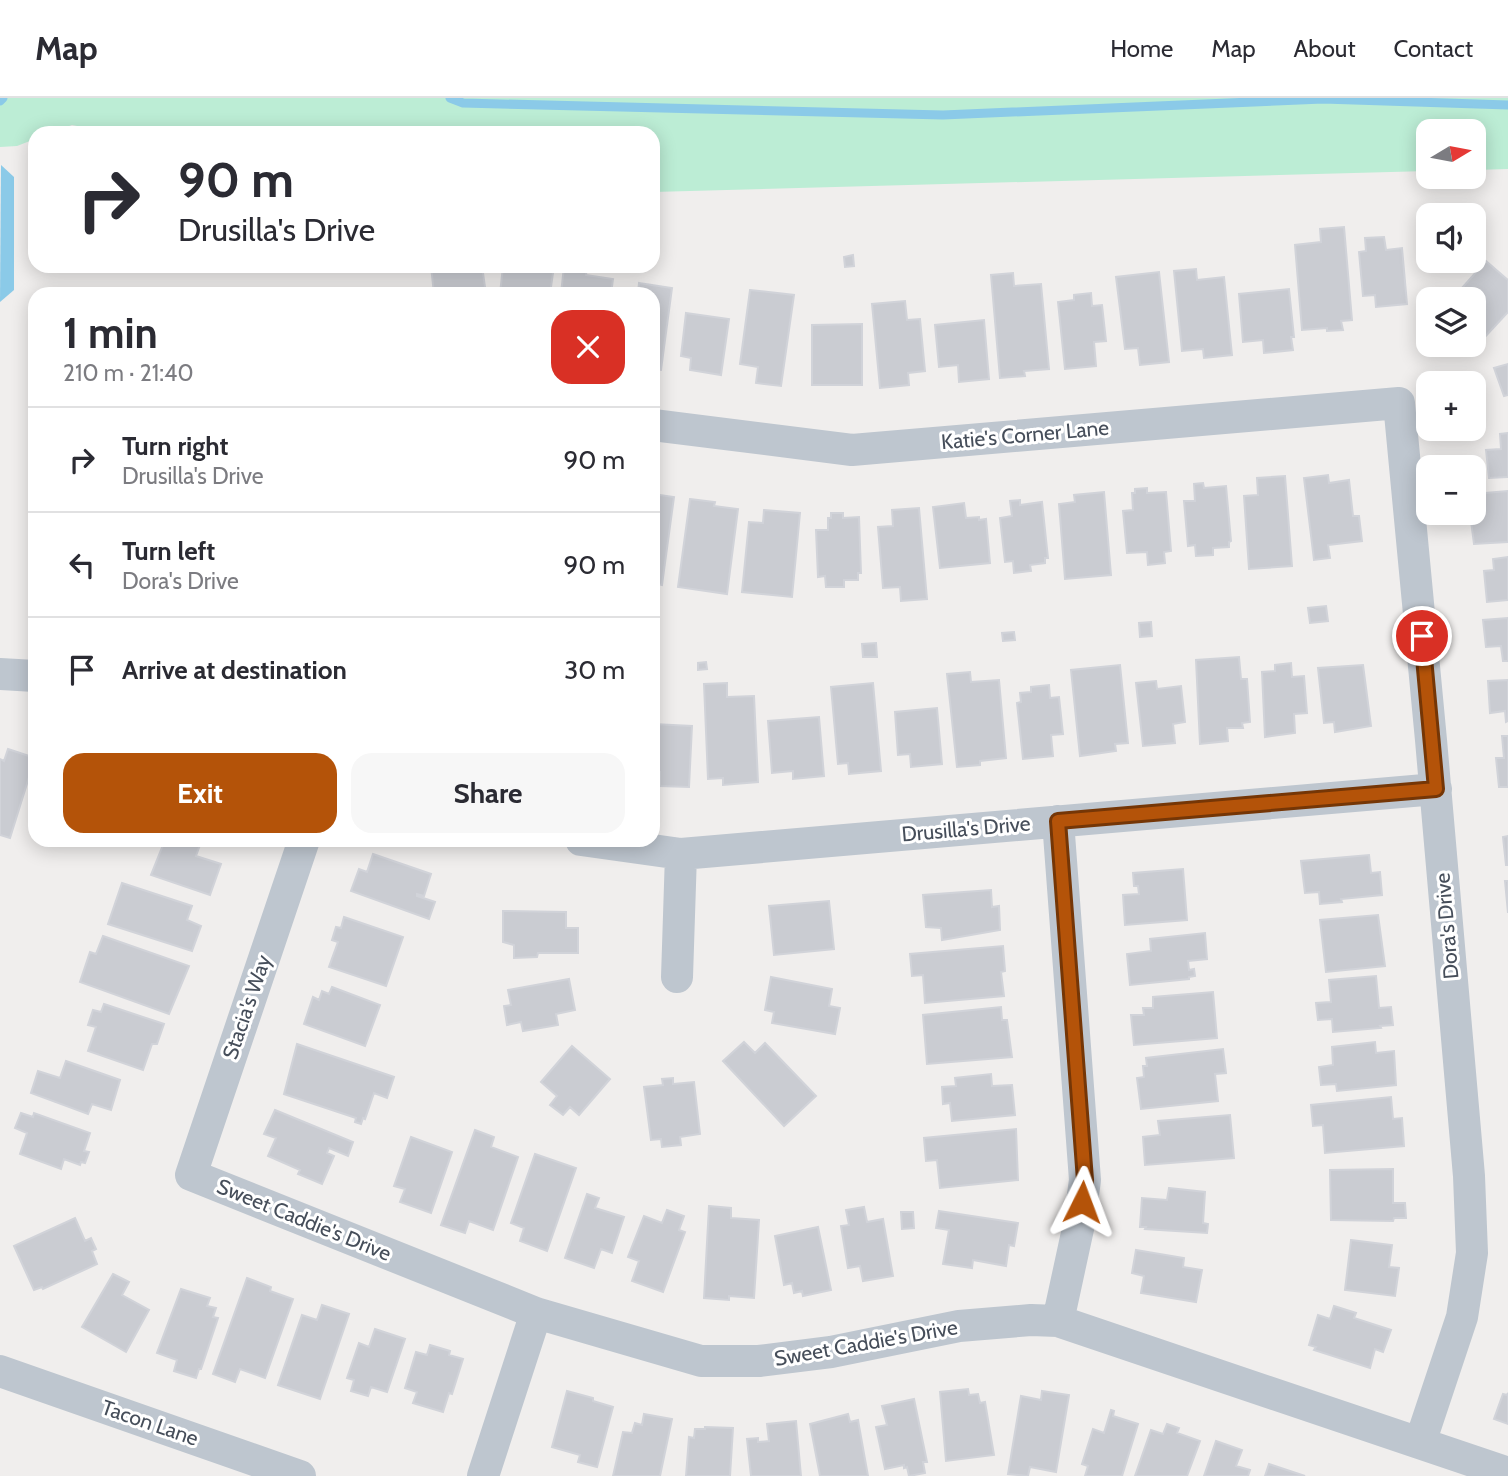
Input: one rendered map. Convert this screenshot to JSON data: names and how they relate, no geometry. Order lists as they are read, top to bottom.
{
  "streets": {
    "street": [
      "Katie's Corner Lane",
      "Drusilla's Drive",
      "Dora's Drive",
      "Stacia's Way",
      "Sweet Caddie's Drive",
      "Tacon Lane"
    ]
  },
  "crossings": [
    ["Katie's Corner Lane", "Dora's Drive"],
    ["Drusilla's Drive", "Dora's Drive"],
    ["Dora's Drive", "Sweet Caddie's Drive"],
    ["Stacia's Way", "Sweet Caddie's Drive"]
  ],
  "north": "right",
  "page": {
    "header": "Map",
    "nav": [
      "Home",
      "Map",
      "About",
      "Contact"
    ],
    "map_buttons": ["+", "−"],
    "turn": ["90 m", "Drusilla's Drive"],
    "heading": ["1 min", "210 m · 21:40"],
    "list": [
      {
        "name": "Turn right",
        "note": "Drusilla's Drive",
        "value": "90 m"
      },
      {
        "name": "Turn left",
        "note": "Dora's Drive",
        "value": "90 m"
      },
      {
        "name": "Arrive at destination",
        "value": "30 m"
      }
    ],
    "buttons": ["Exit", "Share"]
  }
}
